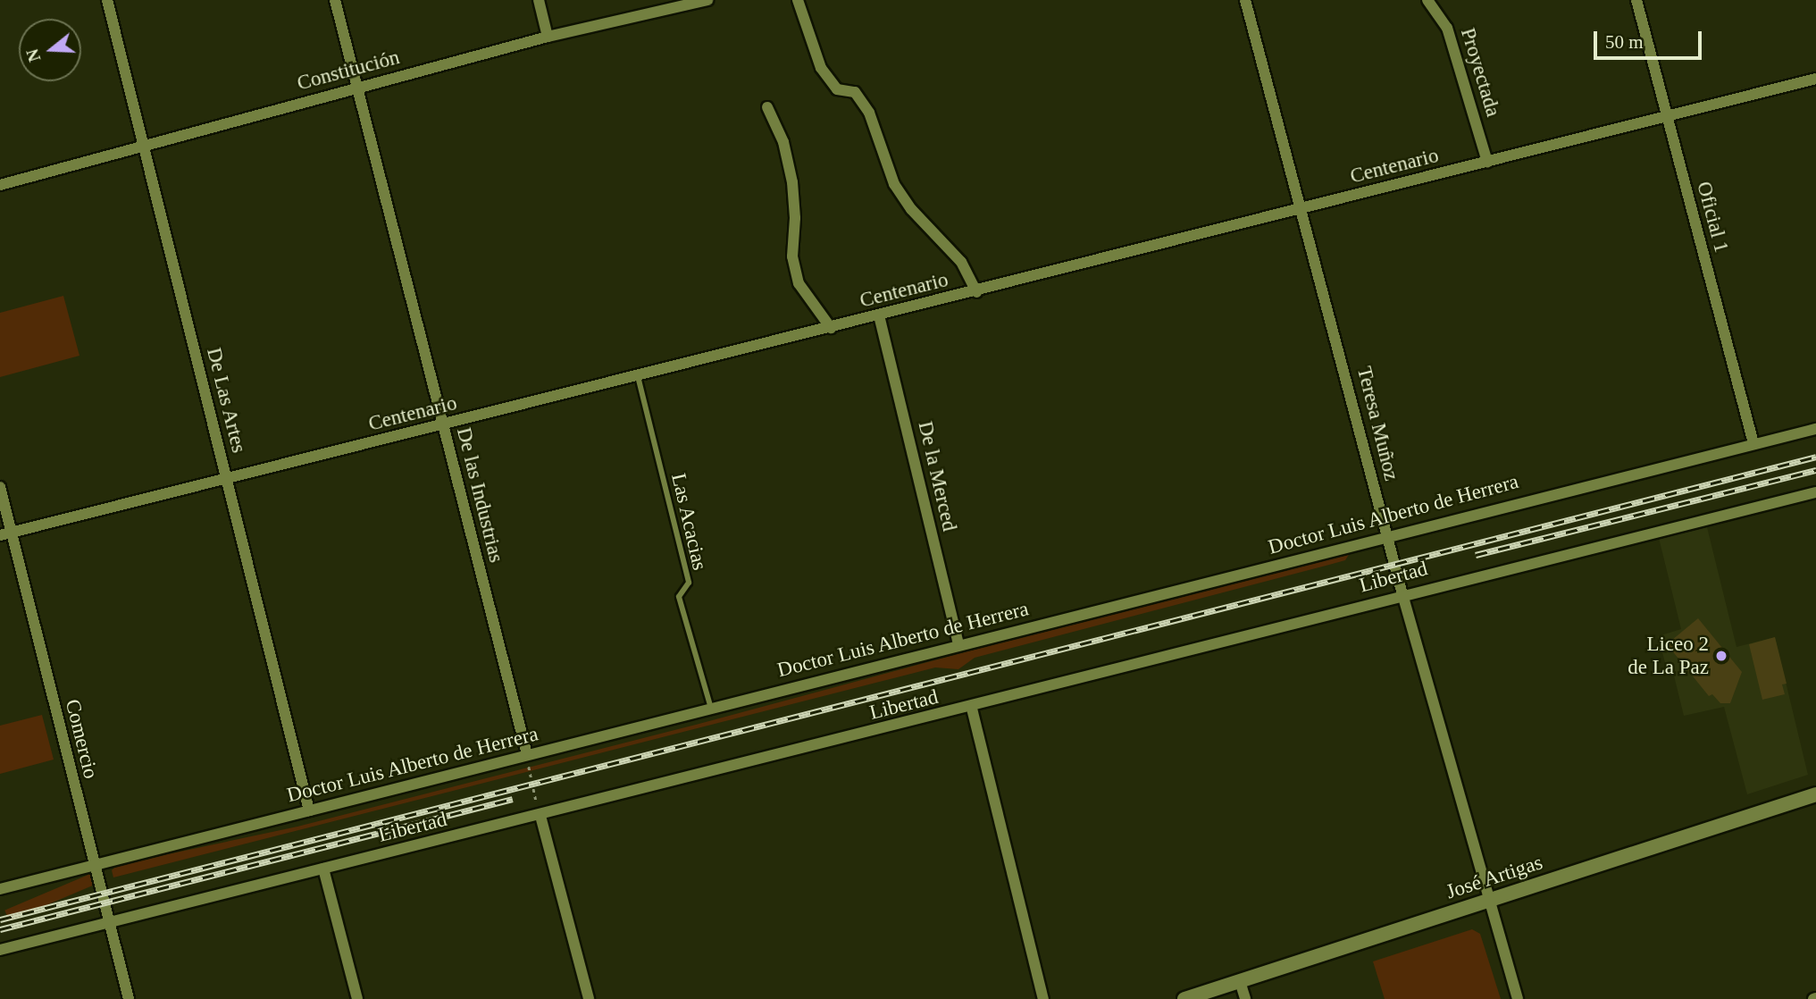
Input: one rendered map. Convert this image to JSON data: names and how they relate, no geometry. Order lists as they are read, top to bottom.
{
  "streets": {
    "street": [
      "Constitución",
      "Proyectada",
      "Centenario",
      "Oficial 1",
      "De Las Artes",
      "Teresa Muñoz",
      "De la Merced",
      "De las Industrias",
      "Doctor Luis Alberto de Herrera",
      "Libertad",
      "Comercio",
      "José Artigas"
    ],
    "lane": ["Las Acacias"]
  },
  "crossings": [
    ["Constitución", "De Las Artes"],
    ["Constitución", "De las Industrias"],
    ["Proyectada", "Centenario"],
    ["Centenario", "Oficial 1"],
    ["Centenario", "De Las Artes"],
    ["Centenario", "Teresa Muñoz"],
    ["Centenario", "De la Merced"],
    ["Centenario", "De las Industrias"],
    ["Centenario", "Las Acacias"],
    ["Centenario", "Comercio"],
    ["Oficial 1", "Doctor Luis Alberto de Herrera"],
    ["De Las Artes", "Doctor Luis Alberto de Herrera"],
    ["Teresa Muñoz", "Doctor Luis Alberto de Herrera"],
    ["Teresa Muñoz", "Libertad"],
    ["Teresa Muñoz", "José Artigas"],
    ["De la Merced", "Doctor Luis Alberto de Herrera"],
    ["De las Industrias", "Doctor Luis Alberto de Herrera"],
    ["Doctor Luis Alberto de Herrera", "Las Acacias"],
    ["Doctor Luis Alberto de Herrera", "Comercio"],
    ["Libertad", "Comercio"]
  ],
  "places": ["Liceo 2 de La Paz"],
  "scale_bar": "50 m",
  "north": "left"
}
